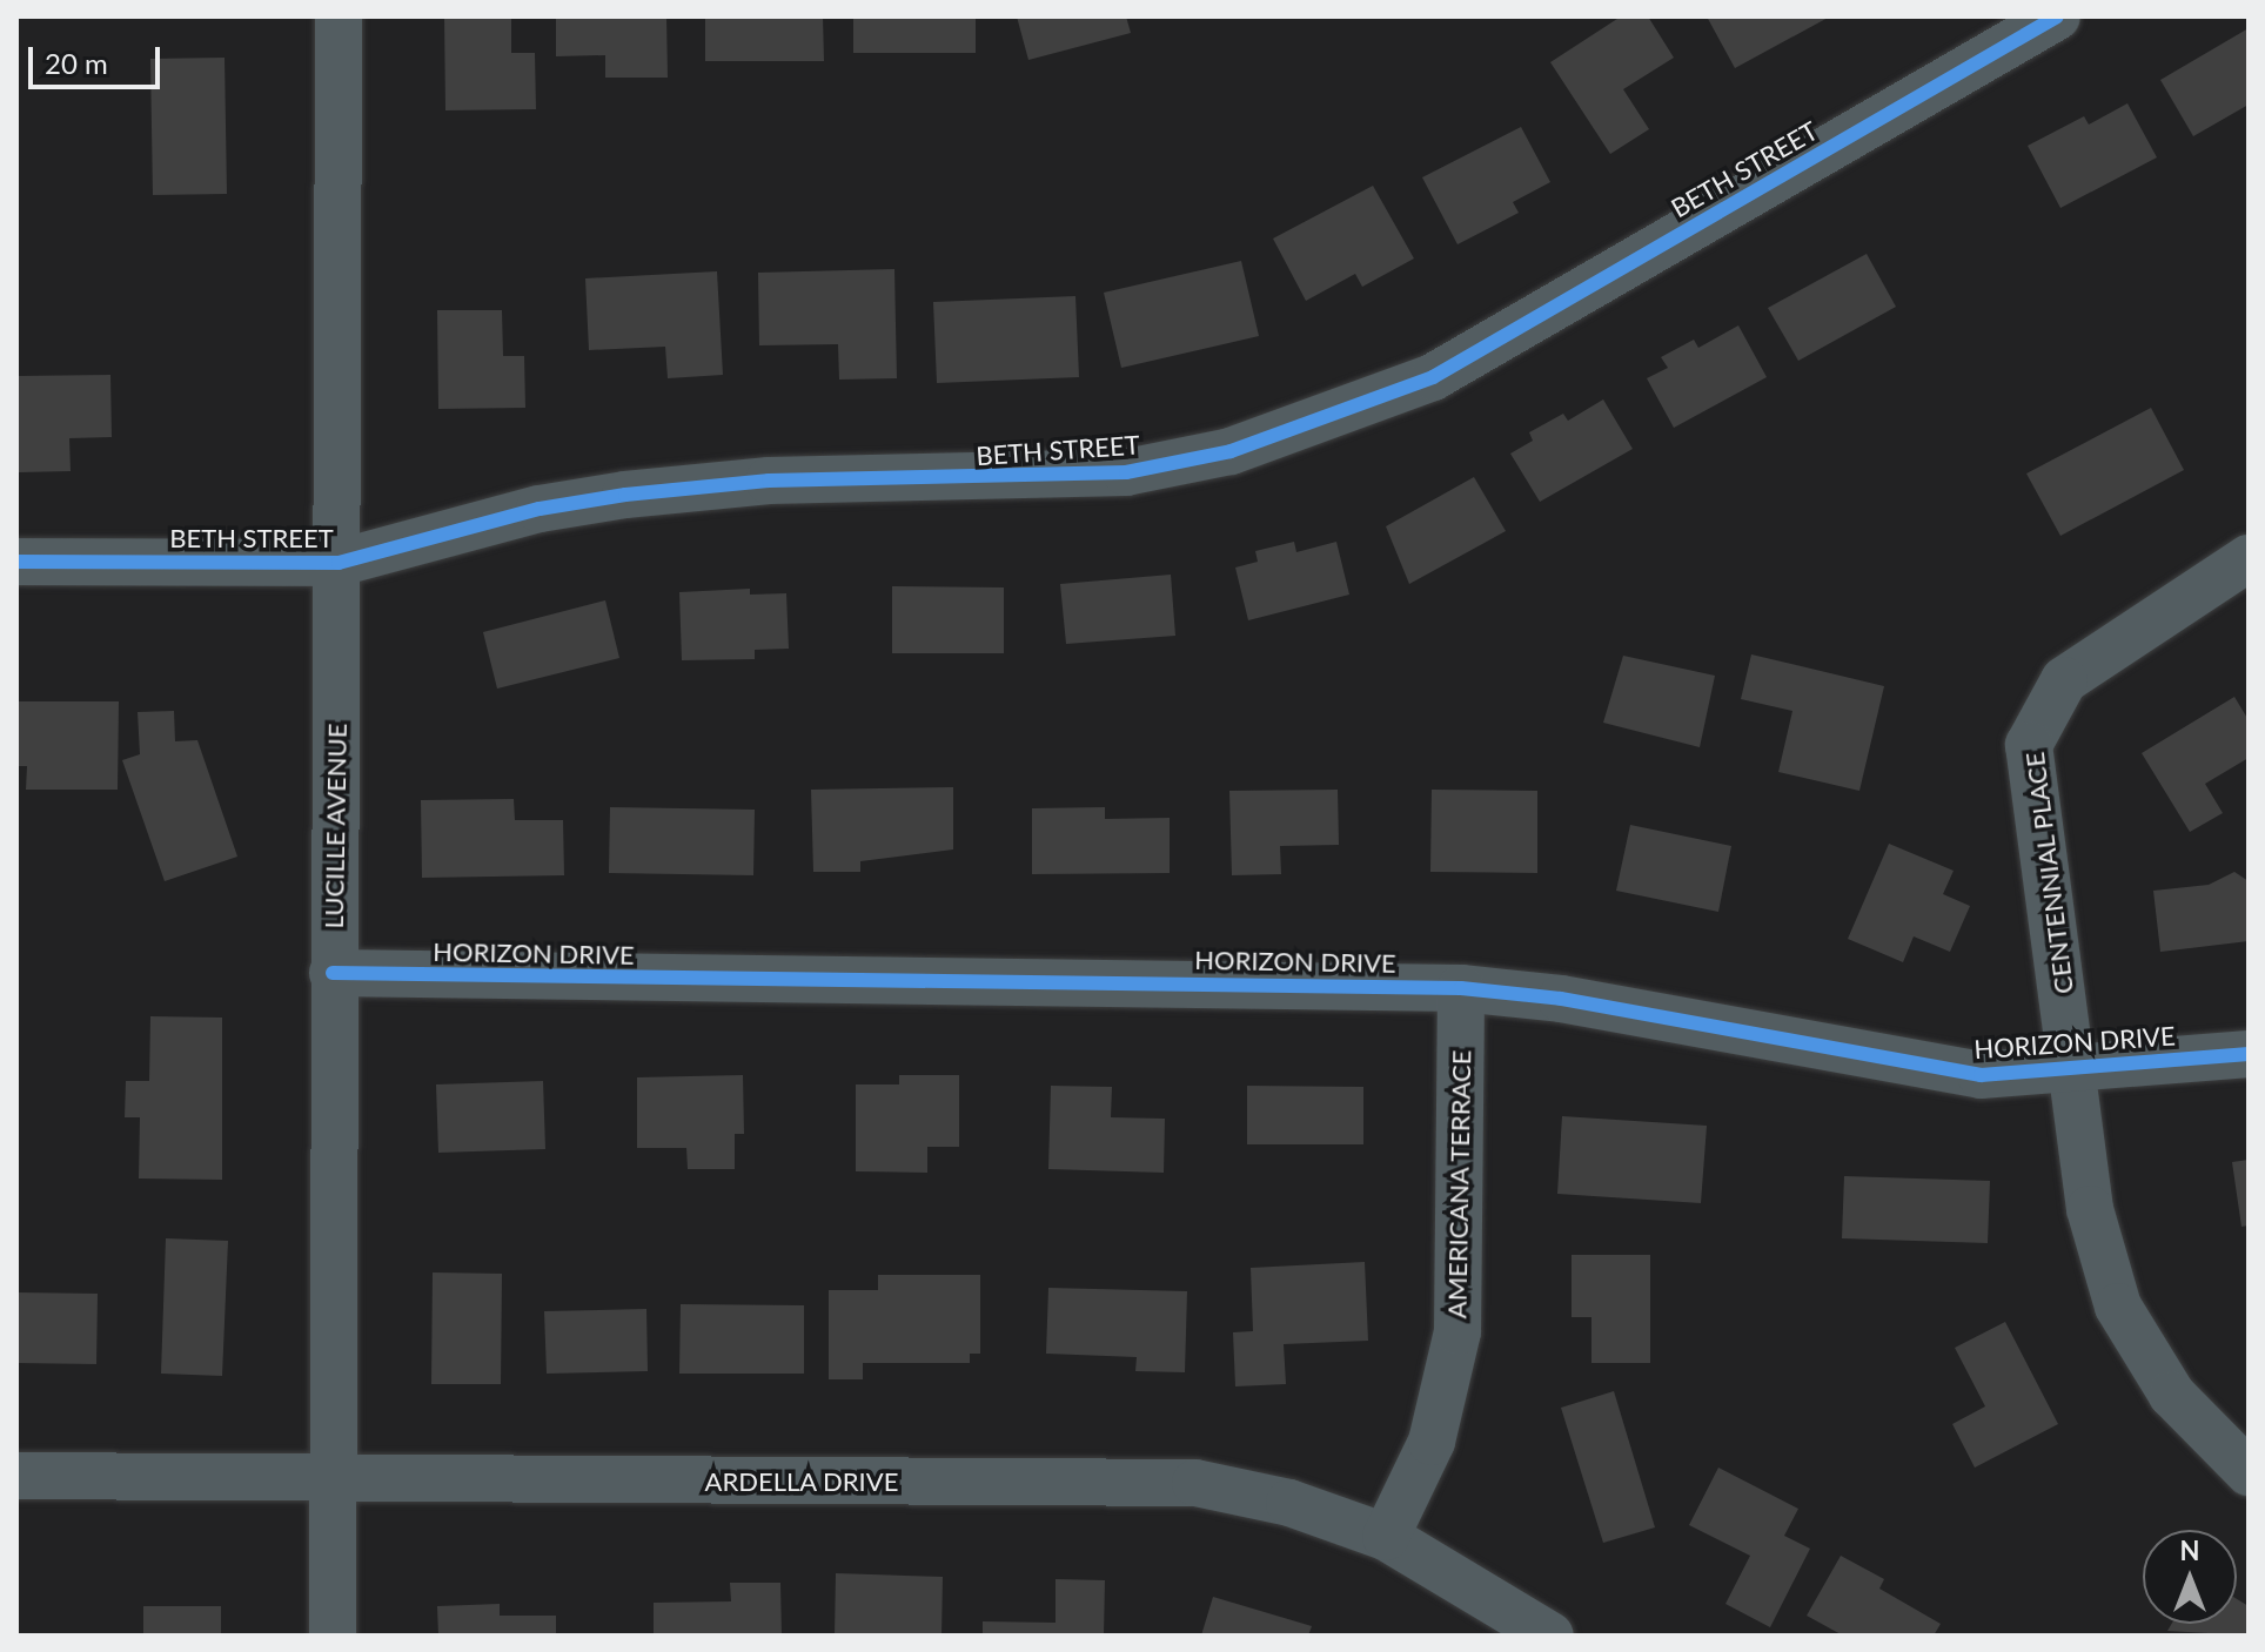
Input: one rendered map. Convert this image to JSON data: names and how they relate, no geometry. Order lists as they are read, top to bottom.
{
  "streets": {
    "street": [
      "BETH STREET",
      "LUCILLE AVENUE",
      "CENTENNIAL PLACE",
      "HORIZON DRIVE",
      "AMERICANA TERRACE",
      "ARDELLA DRIVE"
    ]
  },
  "crossings": [
    ["BETH STREET", "LUCILLE AVENUE"],
    ["LUCILLE AVENUE", "HORIZON DRIVE"],
    ["LUCILLE AVENUE", "ARDELLA DRIVE"],
    ["CENTENNIAL PLACE", "HORIZON DRIVE"],
    ["HORIZON DRIVE", "AMERICANA TERRACE"],
    ["AMERICANA TERRACE", "ARDELLA DRIVE"]
  ],
  "scale_bar": "20 m",
  "north": "top"
}
